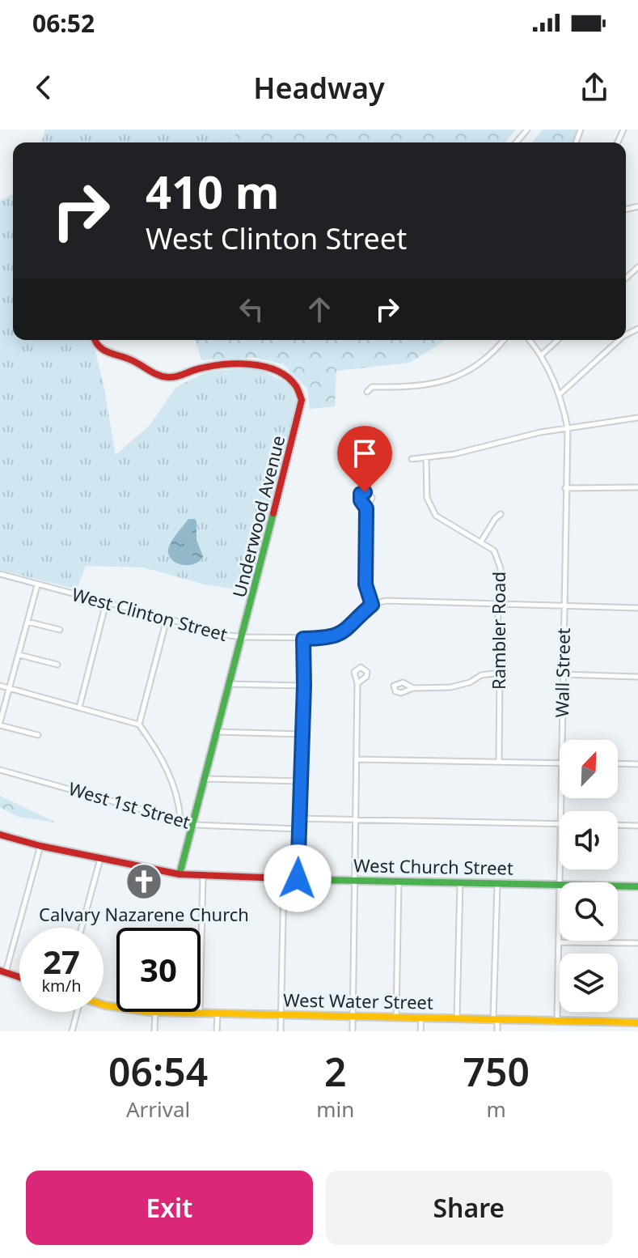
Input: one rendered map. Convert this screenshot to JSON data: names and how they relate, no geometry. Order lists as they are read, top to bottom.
{
  "streets": {
    "main road": ["Underwood Avenue", "West Church Street", "West Water Street"],
    "street": [
      "West Clinton Street",
      "Rambler Road",
      "Wall Street",
      "West 1st Street"
    ]
  },
  "crossings": [
    ["Underwood Avenue", "West Clinton Street"],
    ["Underwood Avenue", "West 1st Street"],
    ["Underwood Avenue", "West Church Street"],
    ["Wall Street", "West Church Street"],
    ["Wall Street", "West Water Street"]
  ],
  "places": {
    "church": ["Calvary Nazarene Church"]
  },
  "north": "top right",
  "page": {
    "status": "06:52",
    "header": "Headway",
    "turn": ["410 m", "West Clinton Street"],
    "speed": "27 km/h",
    "limit": "30",
    "eta": [
      "06:54",
      "Arrival",
      "2",
      "min",
      "750",
      "m"
    ],
    "buttons": ["Exit", "Share"]
  }
}
